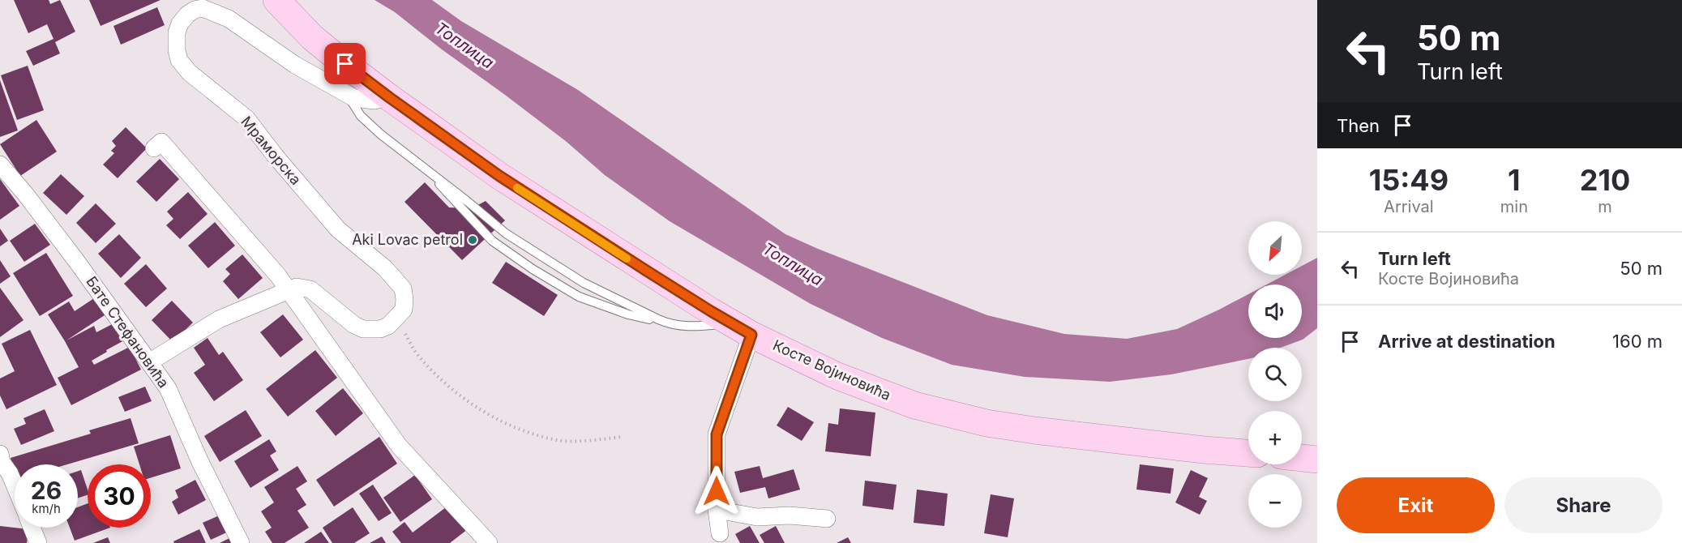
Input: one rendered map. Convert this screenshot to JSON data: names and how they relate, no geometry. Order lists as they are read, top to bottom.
{
  "streets": {
    "main road": ["Косте Војиновића"],
    "street": ["Мраморска", "Бате Стефановића"]
  },
  "crossings": [
    ["Мраморска", "Косте Војиновића"]
  ],
  "water": ["Топлица"],
  "places": ["Aki Lovac petrol"],
  "north": "bottom left",
  "page": {
    "turn": ["50 m", "Turn left"],
    "then": "Then",
    "eta": [
      "15:49",
      "Arrival",
      "1",
      "min",
      "210",
      "m"
    ],
    "map_buttons": ["+", "−"],
    "list": [
      {
        "name": "Turn left",
        "note": "Косте Војиновића",
        "value": "50 m"
      },
      {
        "name": "Arrive at destination",
        "value": "160 m"
      }
    ],
    "speed": "26 km/h",
    "limit": "30",
    "buttons": ["Exit", "Share"]
  }
}
